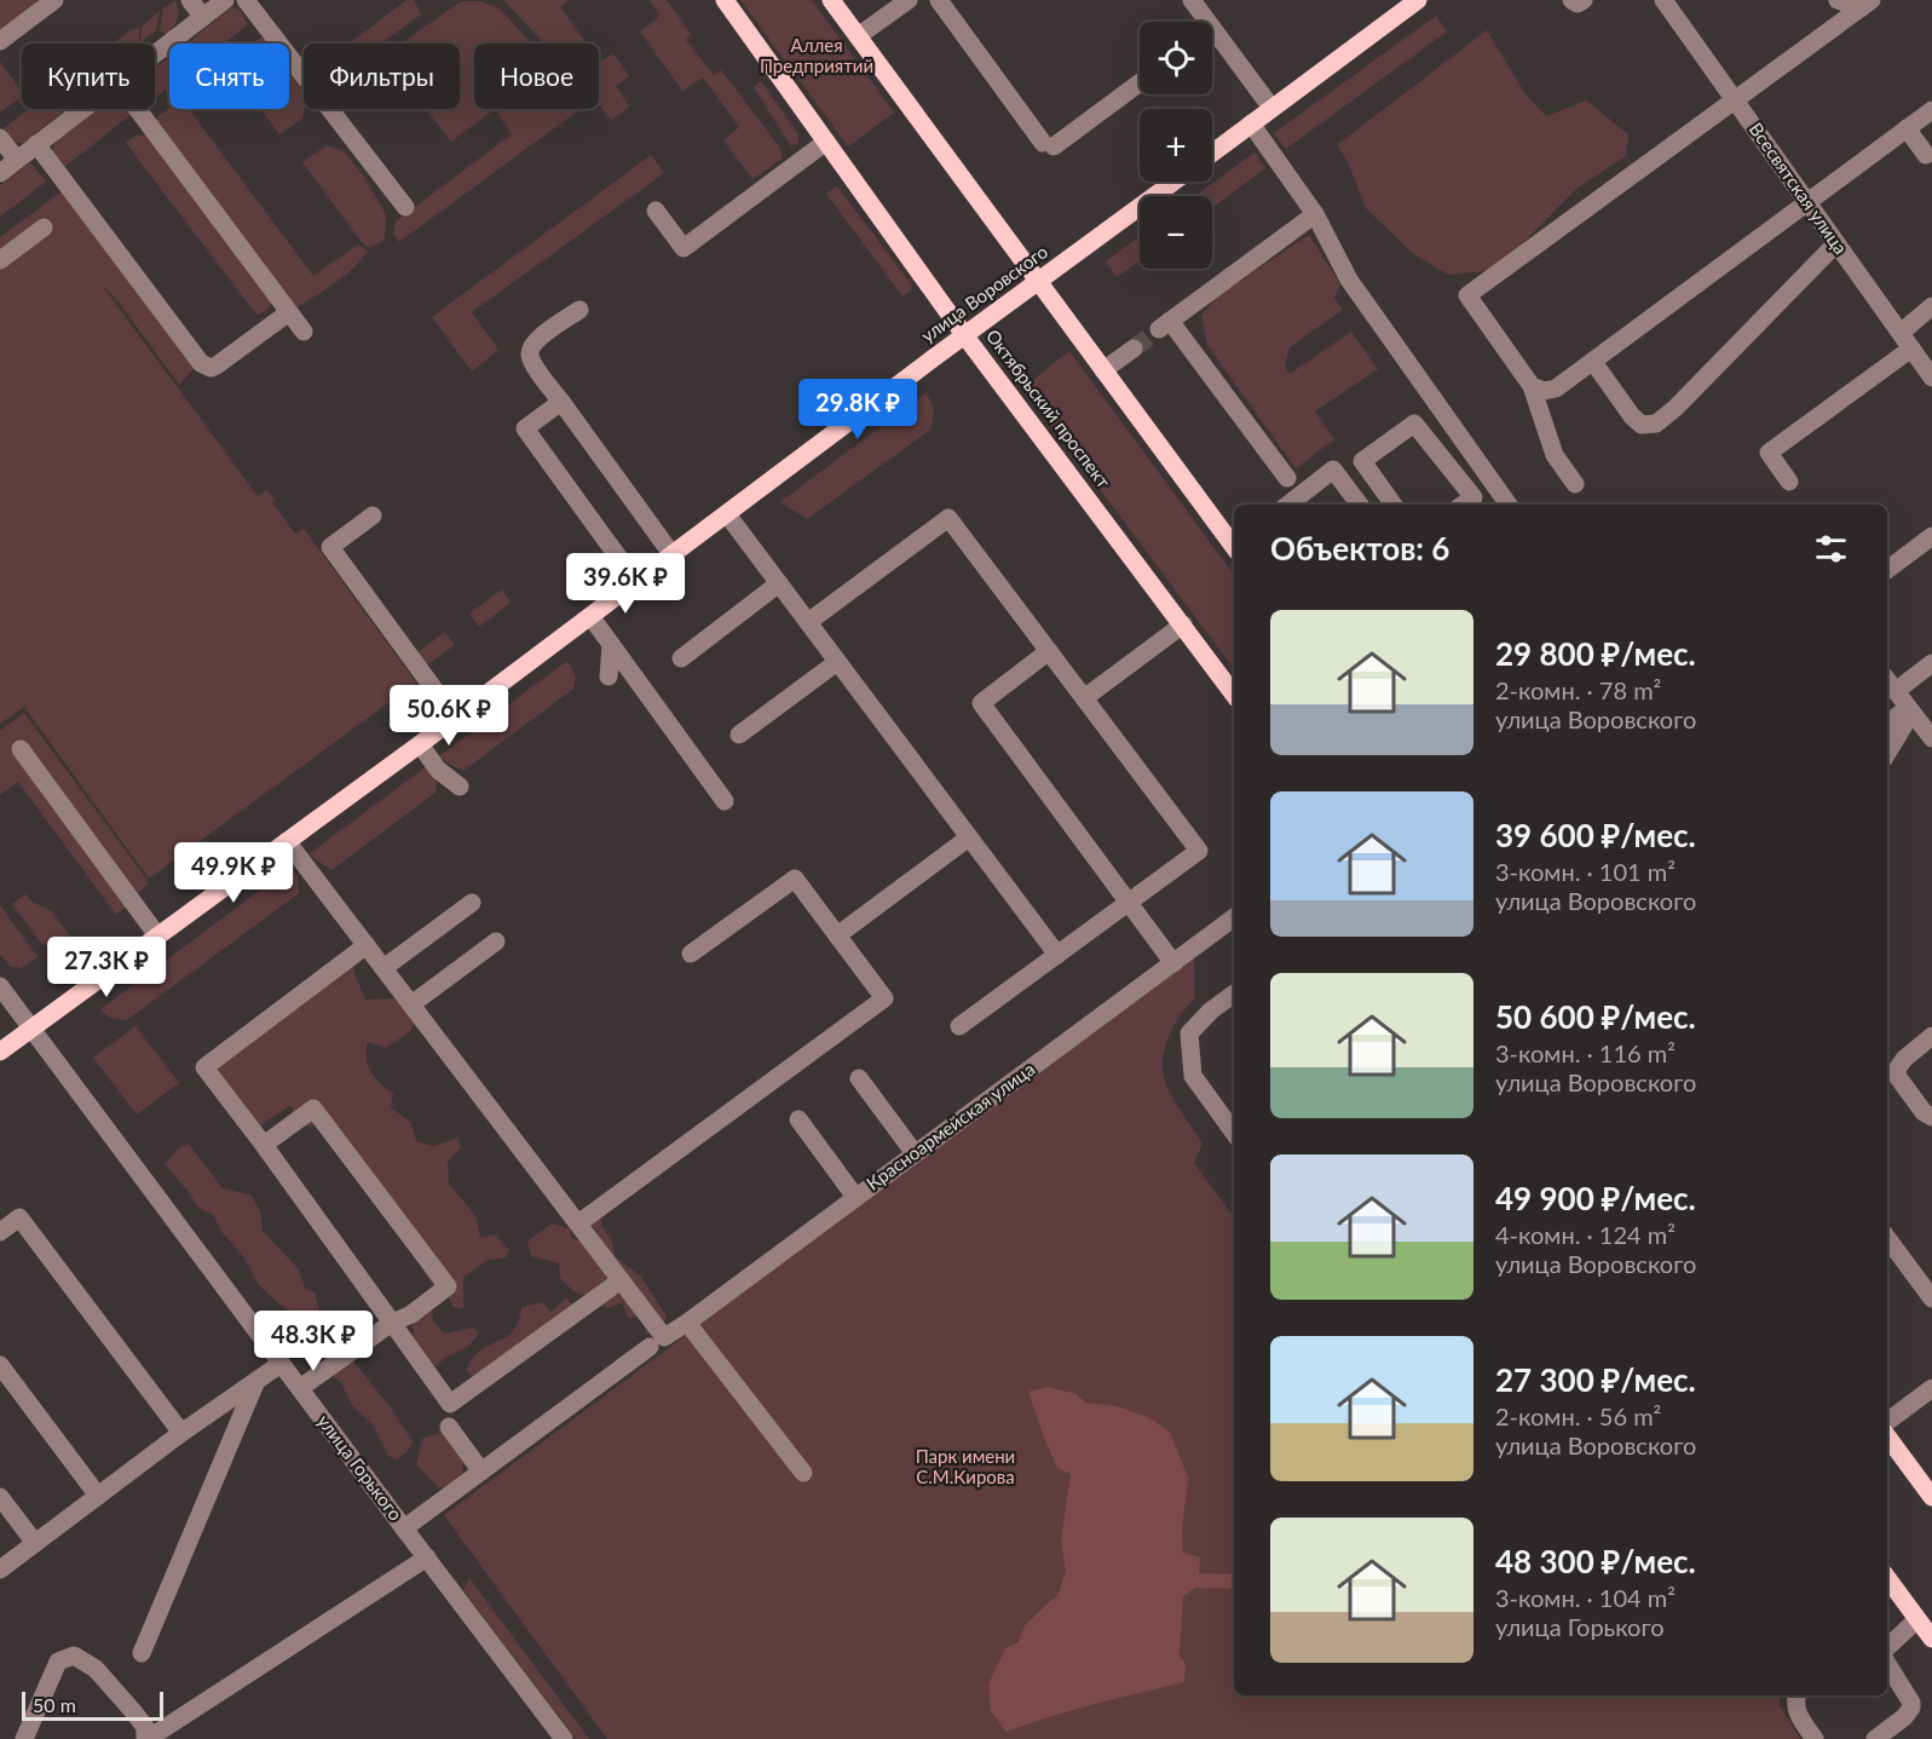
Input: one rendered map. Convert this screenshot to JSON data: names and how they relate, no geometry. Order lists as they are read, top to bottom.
{
  "streets": {
    "main road": ["улица Воровского", "Октябрьский проспект"],
    "street": ["Всесвятская улица", "Красноармейская улица", "улица Горького"]
  },
  "crossings": [
    ["улица Воровского", "Октябрьский проспект"],
    ["улица Воровского", "улица Горького"],
    ["Красноармейская улица", "улица Горького"]
  ],
  "parks": ["Аллея Предприятий", "Парк имени С.М.Кирова"],
  "scale_bar": "50 m",
  "page": {
    "map_buttons": ["+", "−"],
    "chip": [
      "Купить",
      "Снять",
      "Фильтры",
      "Новое"
    ],
    "price": [
      "29.8K ₽",
      "39.6K ₽",
      "50.6K ₽",
      "49.9K ₽",
      "27.3K ₽",
      "48.3K ₽"
    ],
    "heading": "Объектов: 6",
    "list": [
      {
        "name": "29 800 ₽/мес.",
        "note": "2-комн. · 78 m² · улица Воровского"
      },
      {
        "name": "39 600 ₽/мес.",
        "note": "3-комн. · 101 m² · улица Воровского"
      },
      {
        "name": "50 600 ₽/мес.",
        "note": "3-комн. · 116 m² · улица Воровского"
      },
      {
        "name": "49 900 ₽/мес.",
        "note": "4-комн. · 124 m² · улица Воровского"
      },
      {
        "name": "27 300 ₽/мес.",
        "note": "2-комн. · 56 m² · улица Воровского"
      },
      {
        "name": "48 300 ₽/мес.",
        "note": "3-комн. · 104 m² · улица Горького"
      }
    ],
    "scale": "50 m"
  }
}
